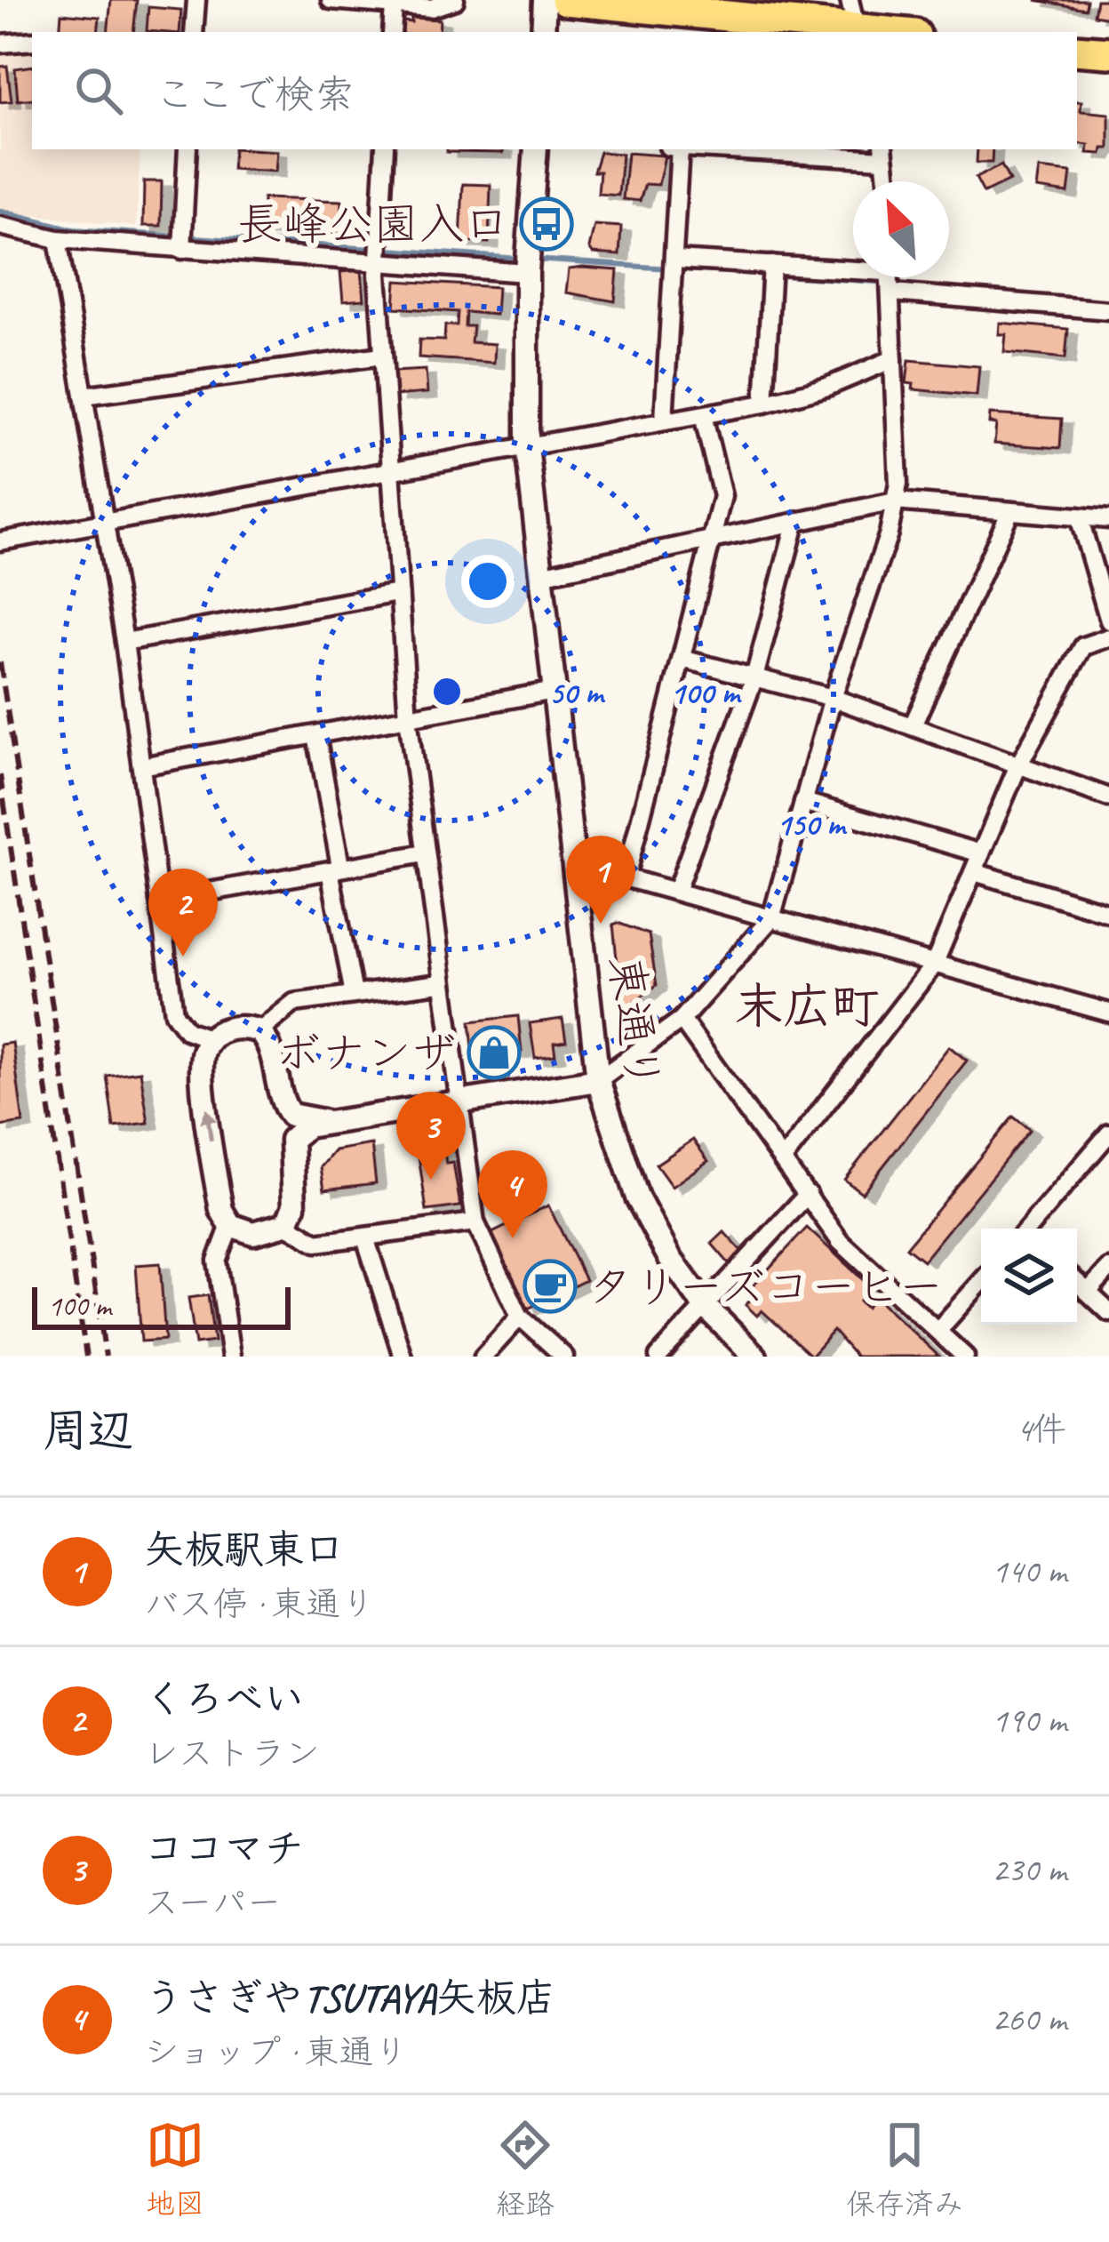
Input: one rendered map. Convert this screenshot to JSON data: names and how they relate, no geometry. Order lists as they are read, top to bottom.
{
  "streets": {
    "street": ["東通り"]
  },
  "districts": ["末広町"],
  "places": {
    "bus stop": ["長峰公園入口"],
    "shop": ["ボナンザ"],
    "cafe": ["タリーズコーヒー"]
  },
  "scale_bar": "100 m",
  "north": "top left",
  "page": {
    "search": "ここで検索",
    "pins": [
      "1",
      "2",
      "3",
      "4"
    ],
    "scale": "100 m",
    "heading": ["周辺", "4件"],
    "list": [
      {
        "mark": "1",
        "name": "矢板駅東口",
        "note": "バス停 · 東通り",
        "value": "140 m"
      },
      {
        "mark": "2",
        "name": "くろべい",
        "note": "レストラン",
        "value": "190 m"
      },
      {
        "mark": "3",
        "name": "ココマチ",
        "note": "スーパー",
        "value": "230 m"
      },
      {
        "mark": "4",
        "name": "うさぎやTSUTAYA矢板店",
        "note": "ショップ · 東通り",
        "value": "260 m"
      }
    ],
    "nav": ["地図", "経路", "保存済み"]
  },
  "rings": ["50 m", "100 m", "150 m"]
}
